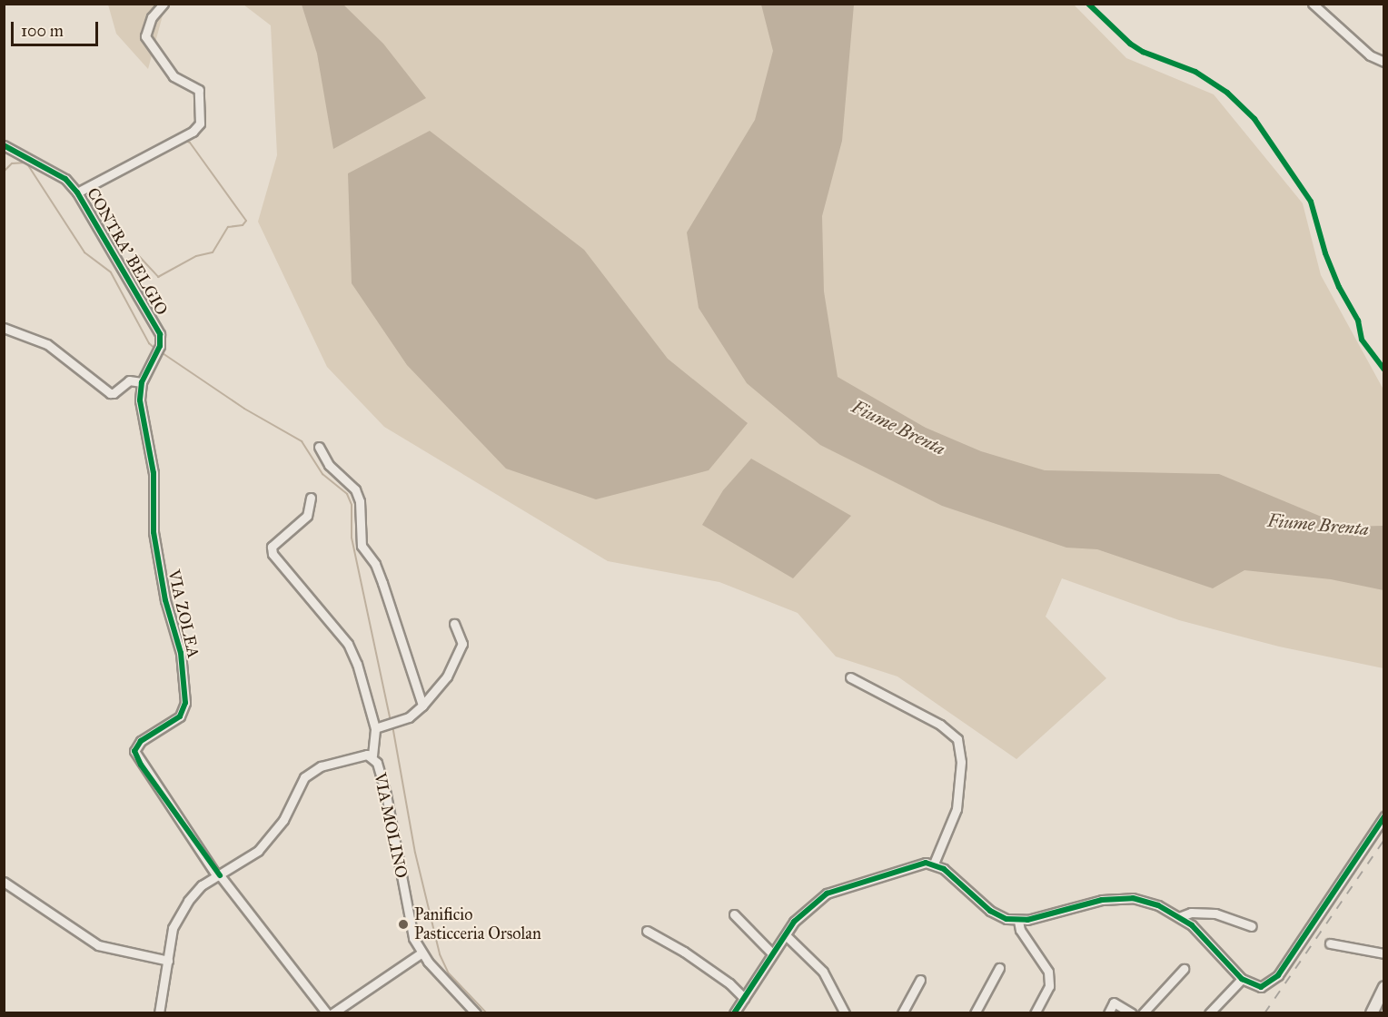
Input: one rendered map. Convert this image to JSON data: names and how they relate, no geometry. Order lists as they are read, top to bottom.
{
  "streets": {
    "street": ["CONTRA' BELGIO", "VIA ZOLEA", "VIA MOLINO"]
  },
  "crossings": [
    ["CONTRA' BELGIO", "VIA ZOLEA"],
    ["VIA ZOLEA", "VIA MOLINO"]
  ],
  "water": ["Fiume Brenta"],
  "places": ["Panificio Pasticceria Orsolan"],
  "scale_bar": "100 m"
}
